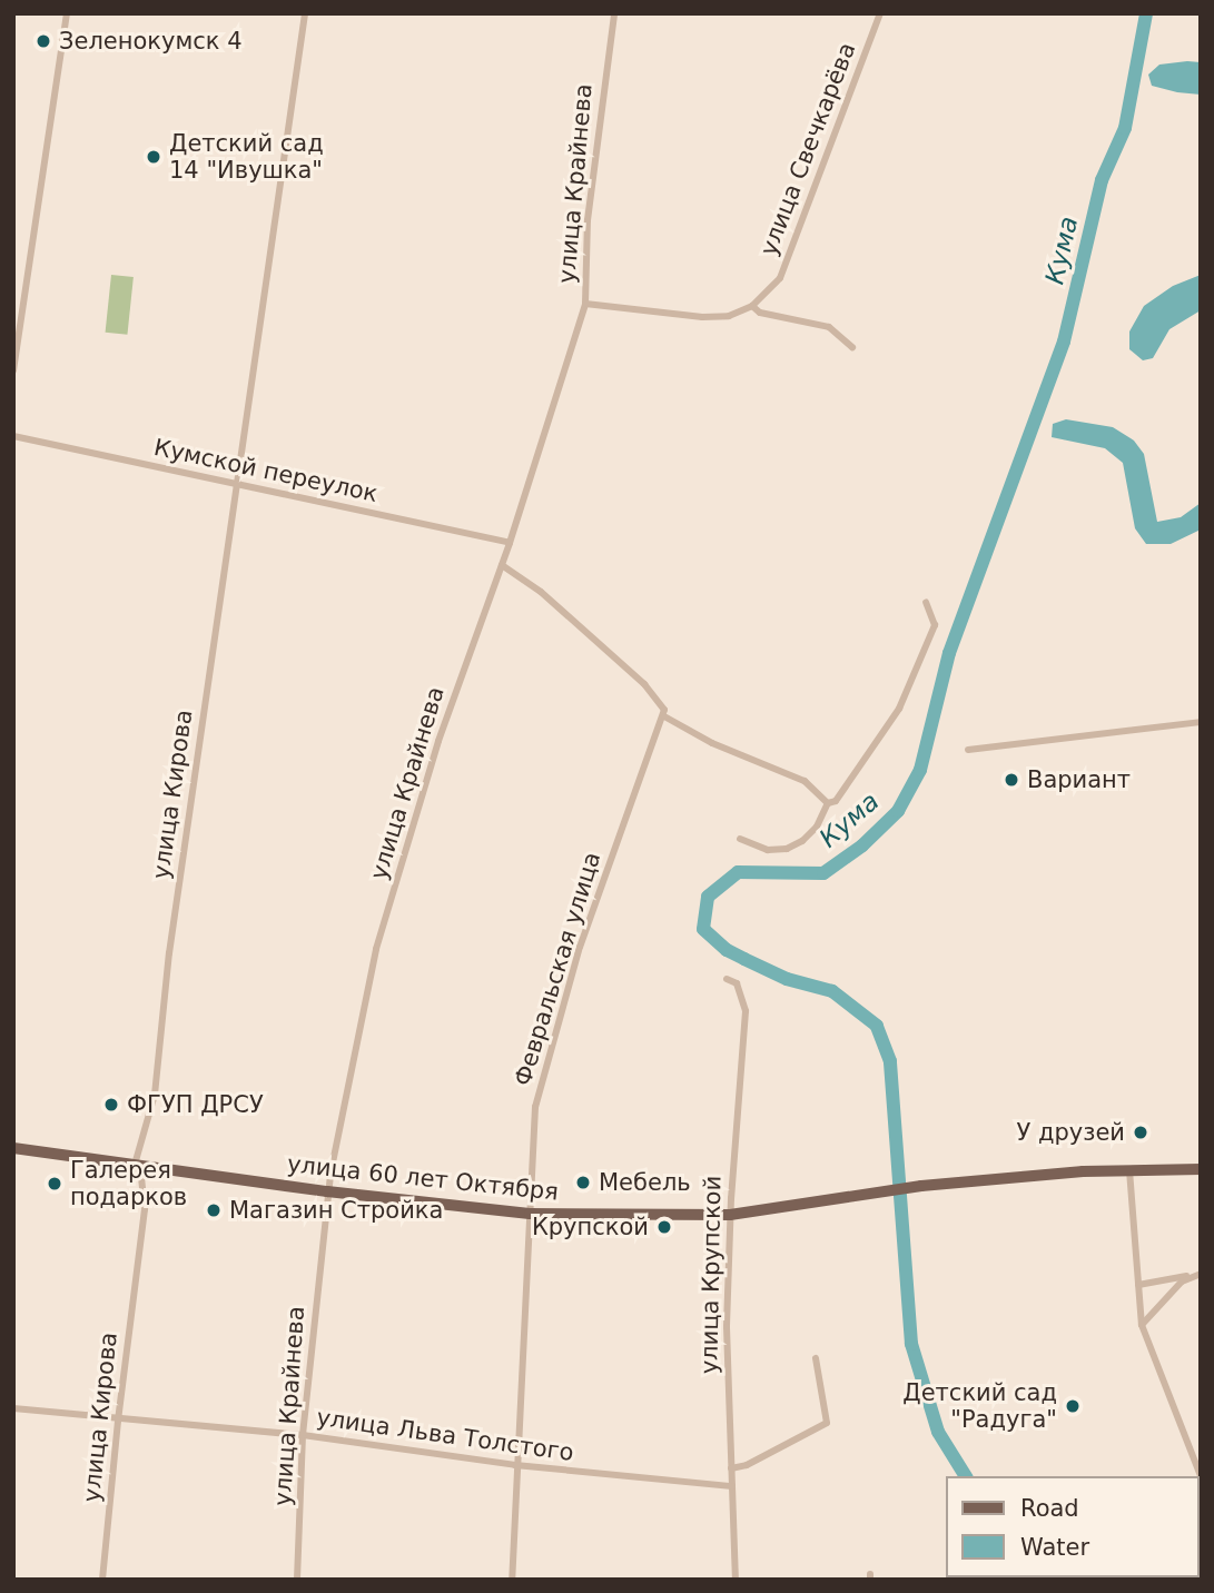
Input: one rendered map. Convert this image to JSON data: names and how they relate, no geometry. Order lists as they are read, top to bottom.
{
  "streets": {
    "main road": ["улица 60 лет Октября"],
    "street": [
      "улица Свечкарёва",
      "улица Крайнева",
      "Кумской переулок",
      "улица Кирова",
      "Февральская улица",
      "улица Крупской",
      "улица Льва Толстого"
    ]
  },
  "crossings": [
    ["улица Свечкарёва", "улица Крайнева"],
    ["улица Крайнева", "Кумской переулок"],
    ["улица Крайнева", "Февральская улица"],
    ["улица Крайнева", "улица 60 лет Октября"],
    ["улица Крайнева", "улица Льва Толстого"],
    ["Кумской переулок", "улица Кирова"],
    ["улица Кирова", "улица 60 лет Октября"],
    ["улица Кирова", "улица Льва Толстого"],
    ["Февральская улица", "улица 60 лет Октября"],
    ["Февральская улица", "улица Льва Толстого"],
    ["улица 60 лет Октября", "улица Крупской"],
    ["улица Крупской", "улица Льва Толстого"]
  ],
  "water": ["Кума"],
  "places": [
    "Зеленокумск 4",
    "Детский сад 14 \"Ивушка\"",
    "Вариант",
    "ФГУП ДРСУ",
    "У друзей",
    "Мебель",
    "Галерея подарков",
    "Магазин Стройка",
    "Крупской",
    "Детский сад \"Радуга\""
  ],
  "legend": ["Road", "Water"]
}
